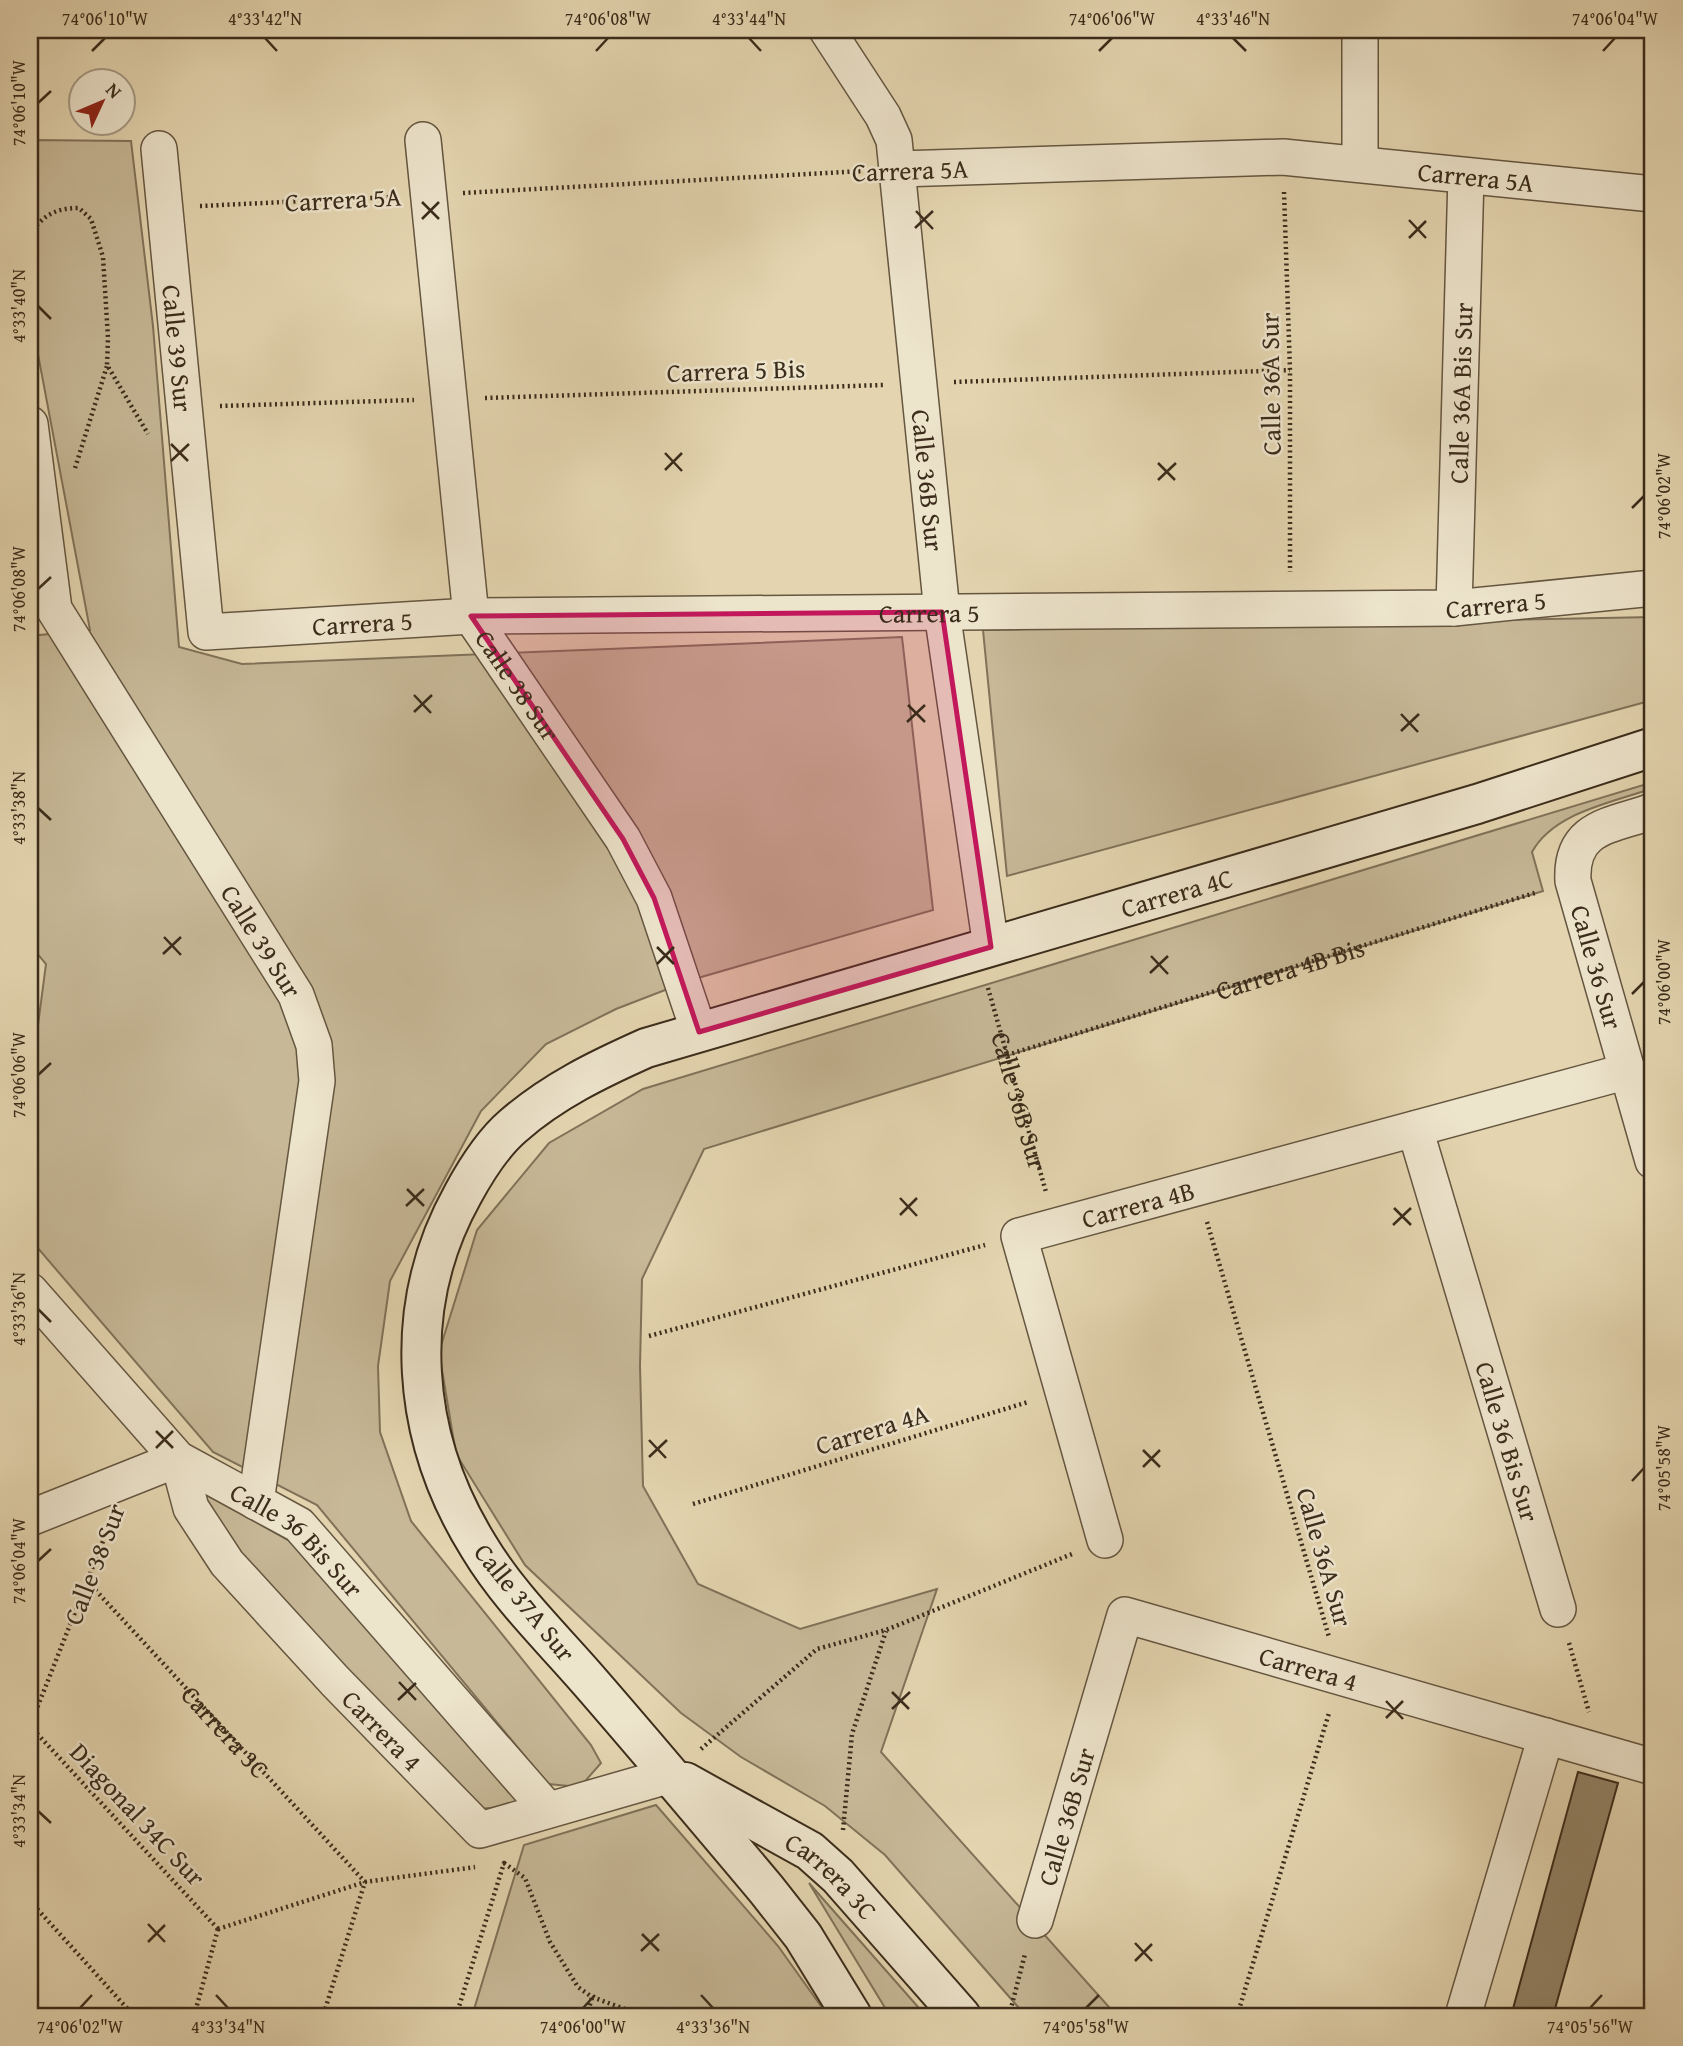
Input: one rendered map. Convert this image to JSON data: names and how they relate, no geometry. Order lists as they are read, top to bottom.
{
  "streets": {
    "main road": ["Carrera 4C", "Calle 37A Sur", "Carrera 3C"],
    "street": [
      "Carrera 5A",
      "Calle 39 Sur",
      "Calle 36A Bis Sur",
      "Calle 36B Sur",
      "Carrera 5",
      "Calle 38 Sur",
      "Calle 36 Sur",
      "Carrera 4B",
      "Calle 36 Bis Sur",
      "Carrera 4"
    ],
    "path": [
      "Carrera 5 Bis",
      "Calle 36A Sur",
      "Carrera 4B Bis",
      "Carrera 4A",
      "Diagonal 34C Sur"
    ]
  },
  "crossings": [
    ["Carrera 5A", "Calle 39 Sur"],
    ["Carrera 5A", "Calle 36A Sur"],
    ["Carrera 5A", "Calle 36A Bis Sur"],
    ["Carrera 5A", "Calle 36B Sur"],
    ["Carrera 5A", "Calle 38 Sur"],
    ["Calle 39 Sur", "Carrera 5 Bis"],
    ["Calle 39 Sur", "Carrera 5"],
    ["Calle 39 Sur", "Calle 36 Bis Sur"],
    ["Carrera 5 Bis", "Calle 36A Sur"],
    ["Carrera 5 Bis", "Calle 36B Sur"],
    ["Carrera 5 Bis", "Calle 38 Sur"],
    ["Calle 36A Sur", "Carrera 5"],
    ["Calle 36A Sur", "Carrera 4B"],
    ["Calle 36A Sur", "Carrera 4"],
    ["Calle 36A Bis Sur", "Carrera 5"],
    ["Calle 36B Sur", "Carrera 5"],
    ["Calle 36B Sur", "Carrera 4C"],
    ["Calle 36B Sur", "Carrera 4B Bis"],
    ["Calle 36B Sur", "Carrera 4B"],
    ["Calle 36B Sur", "Carrera 4"],
    ["Carrera 5", "Calle 38 Sur"],
    ["Calle 38 Sur", "Carrera 4C"],
    ["Calle 38 Sur", "Calle 37A Sur"],
    ["Calle 38 Sur", "Carrera 3C"],
    ["Calle 38 Sur", "Diagonal 34C Sur"],
    ["Carrera 4C", "Calle 37A Sur"],
    ["Carrera 4B Bis", "Calle 36 Sur"],
    ["Calle 36 Sur", "Carrera 4B"],
    ["Carrera 4B", "Calle 36 Bis Sur"],
    ["Calle 36 Bis Sur", "Carrera 4"],
    ["Calle 37A Sur", "Carrera 3C"]
  ],
  "north": "top right",
  "coordinates": [
    "74°06'10\"W",
    "4°33'42\"N",
    "74°06'08\"W",
    "4°33'44\"N",
    "74°06'06\"W",
    "4°33'46\"N",
    "74°06'04\"W",
    "4°33'40\"N",
    "74°06'02\"W",
    "4°33'38\"N",
    "74°06'00\"W",
    "4°33'36\"N",
    "74°05'58\"W",
    "4°33'34\"N",
    "74°05'56\"W"
  ]
}
